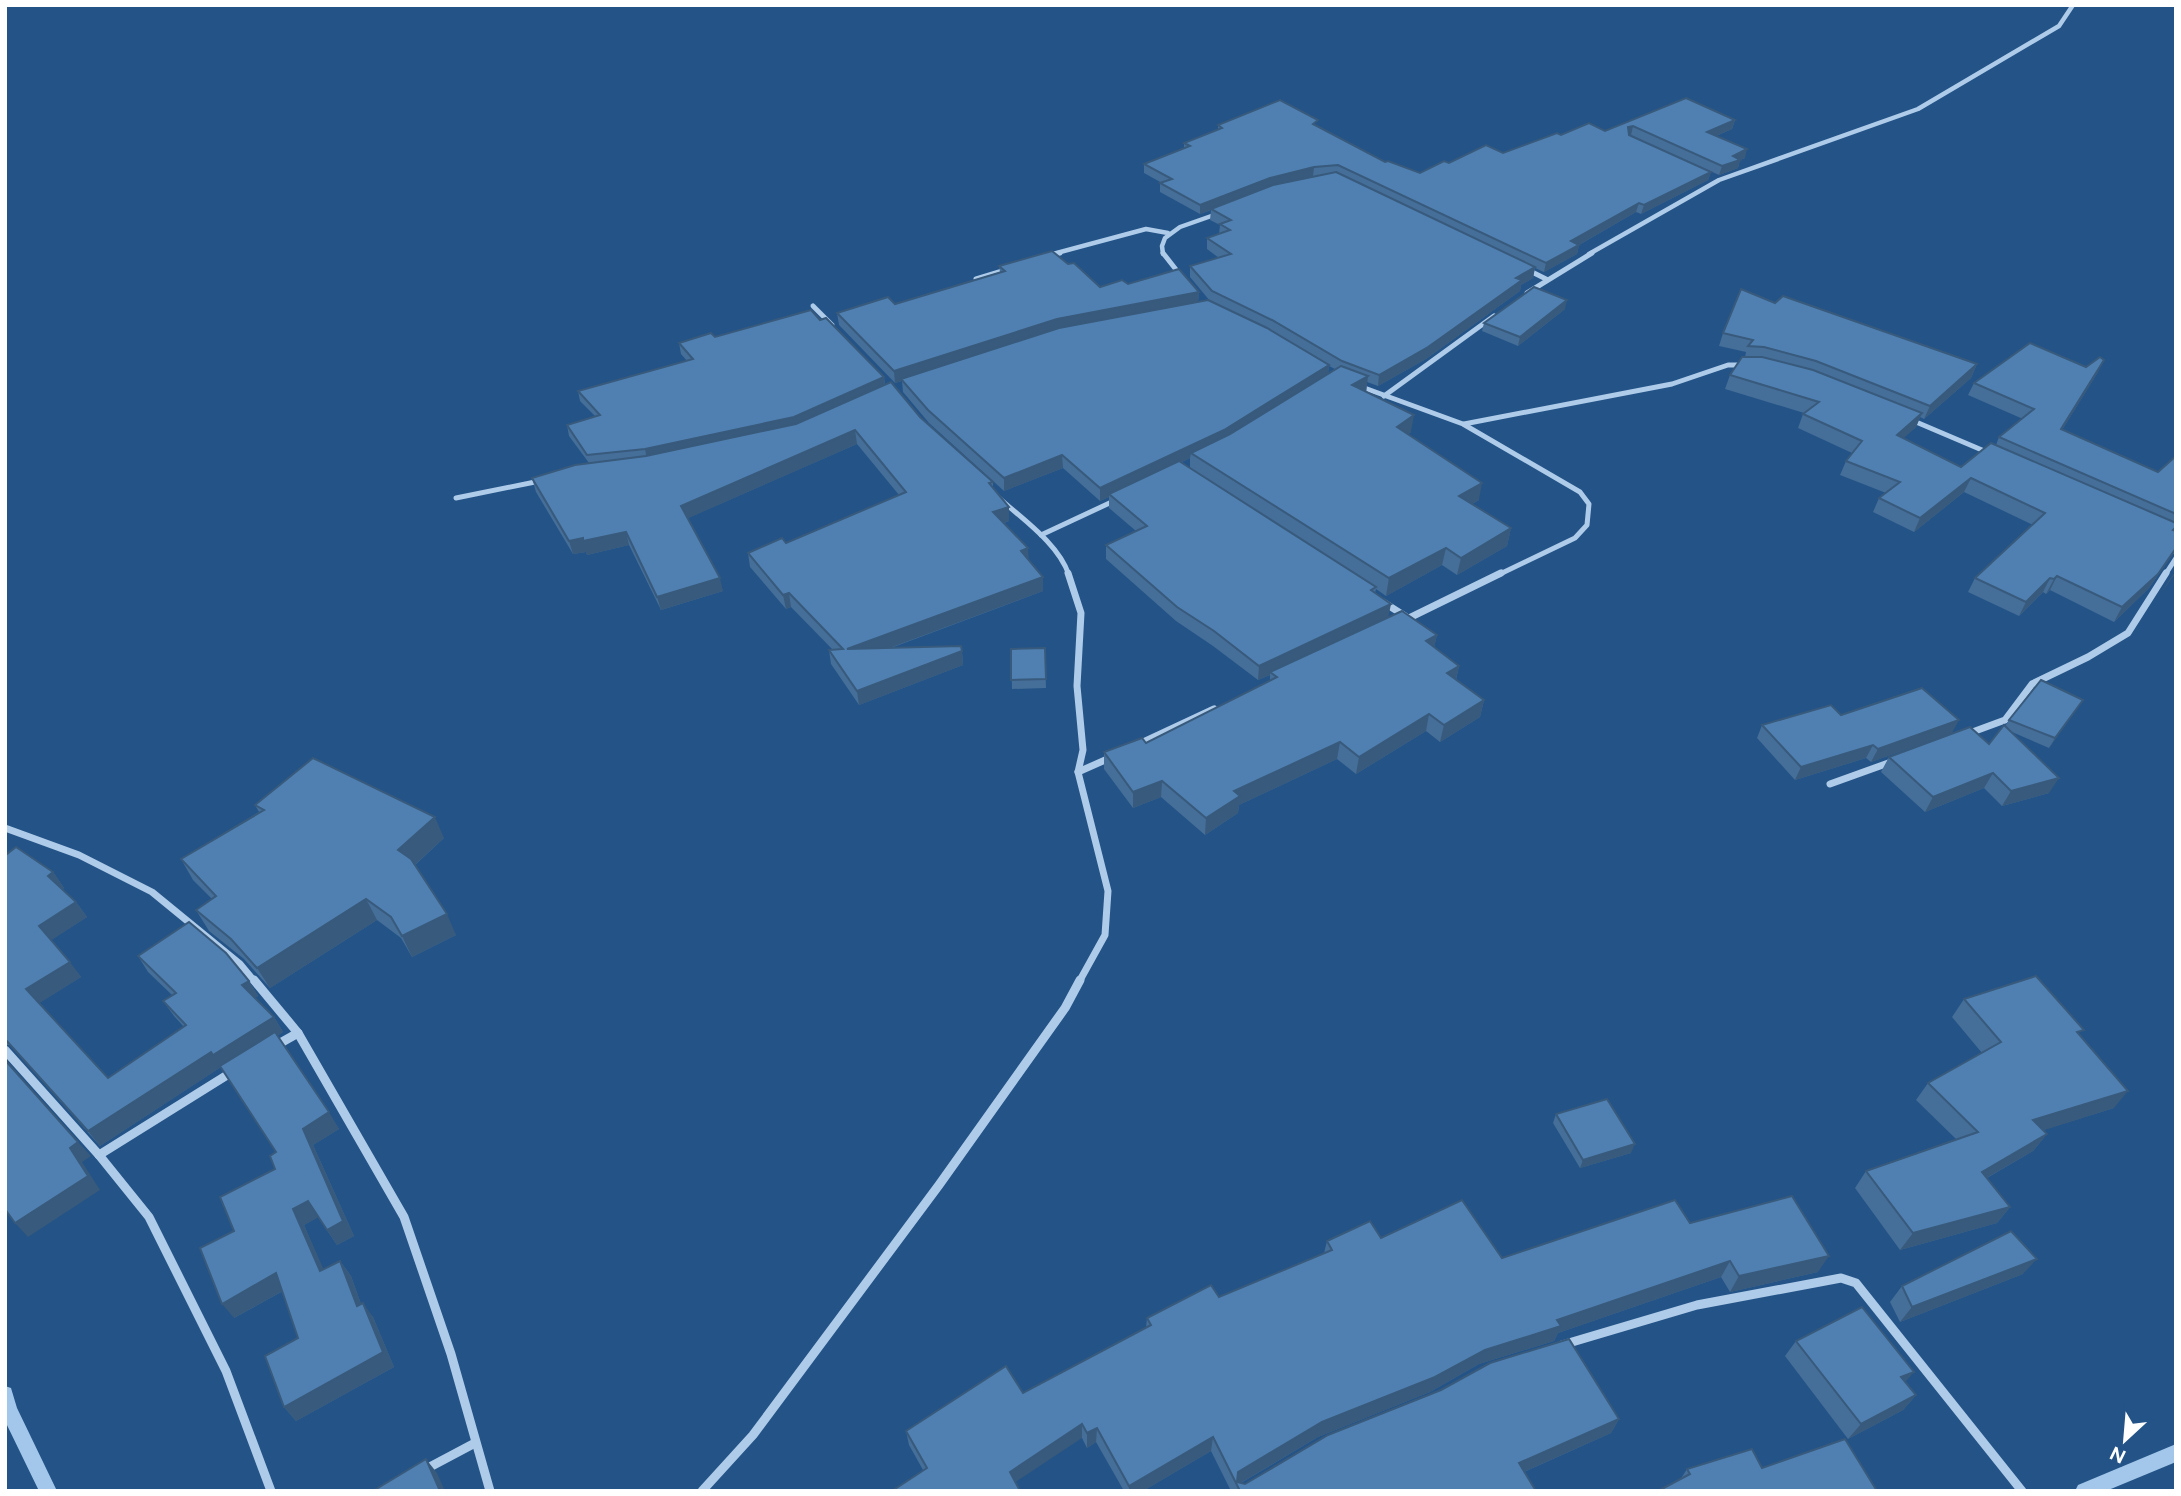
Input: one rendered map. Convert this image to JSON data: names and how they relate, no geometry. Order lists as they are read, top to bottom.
{
  "north": "bottom left"
}
